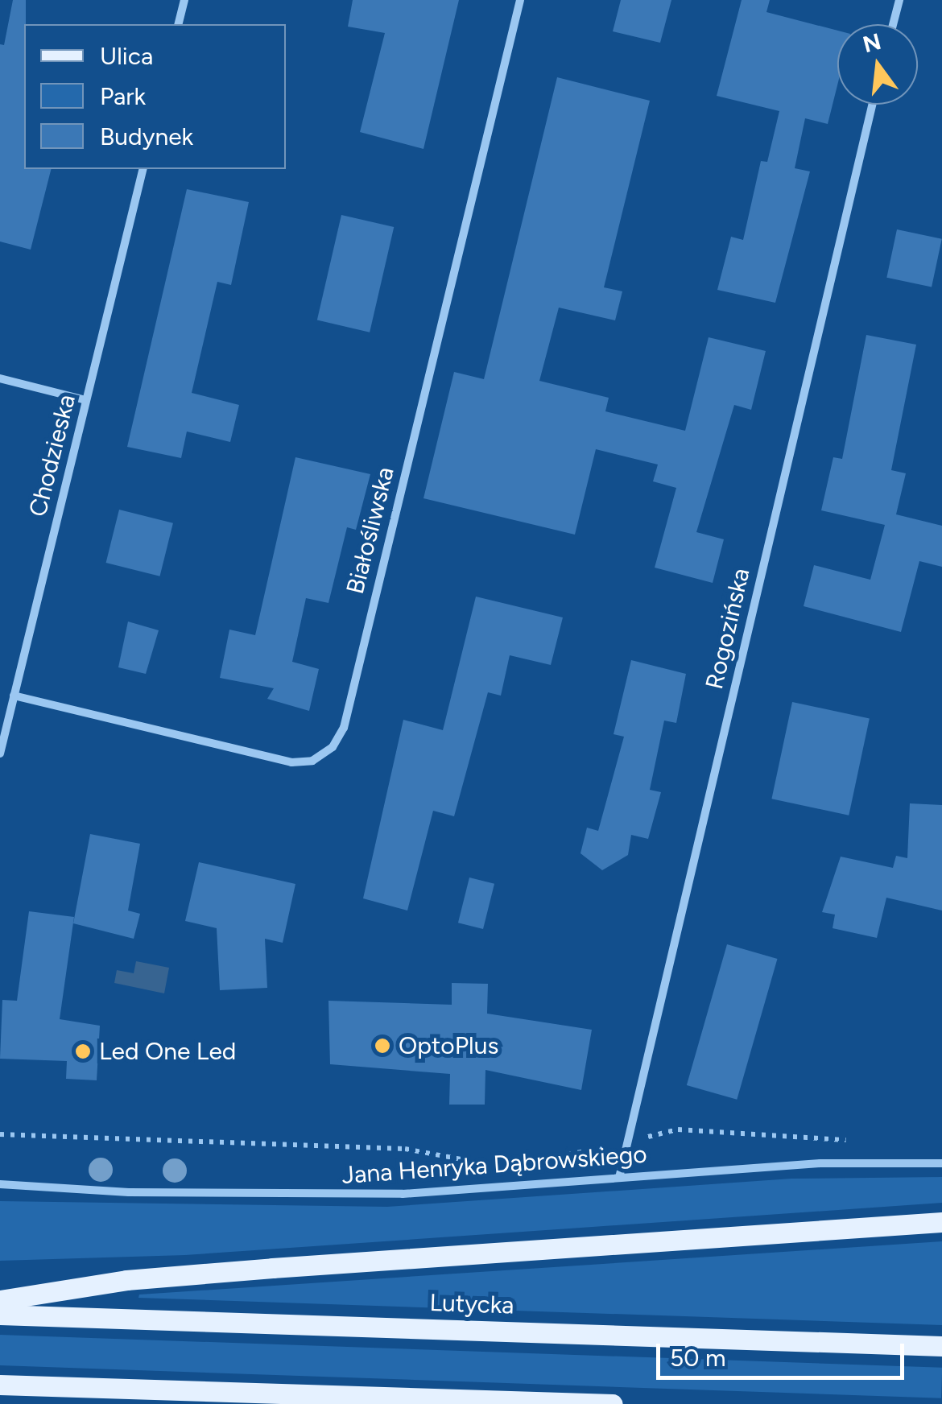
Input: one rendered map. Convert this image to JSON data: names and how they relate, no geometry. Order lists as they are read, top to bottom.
{
  "streets": {
    "main road": ["Lutycka"],
    "street": [
      "Chodzieska",
      "Białośliwska",
      "Rogozińska",
      "Jana Henryka Dąbrowskiego"
    ]
  },
  "crossings": [
    ["Chodzieska", "Białośliwska"],
    ["Rogozińska", "Jana Henryka Dąbrowskiego"]
  ],
  "places": ["OptoPlus", "Led One Led"],
  "legend": ["Ulica", "Park", "Budynek"],
  "scale_bar": "50 m",
  "north": "top"
}
